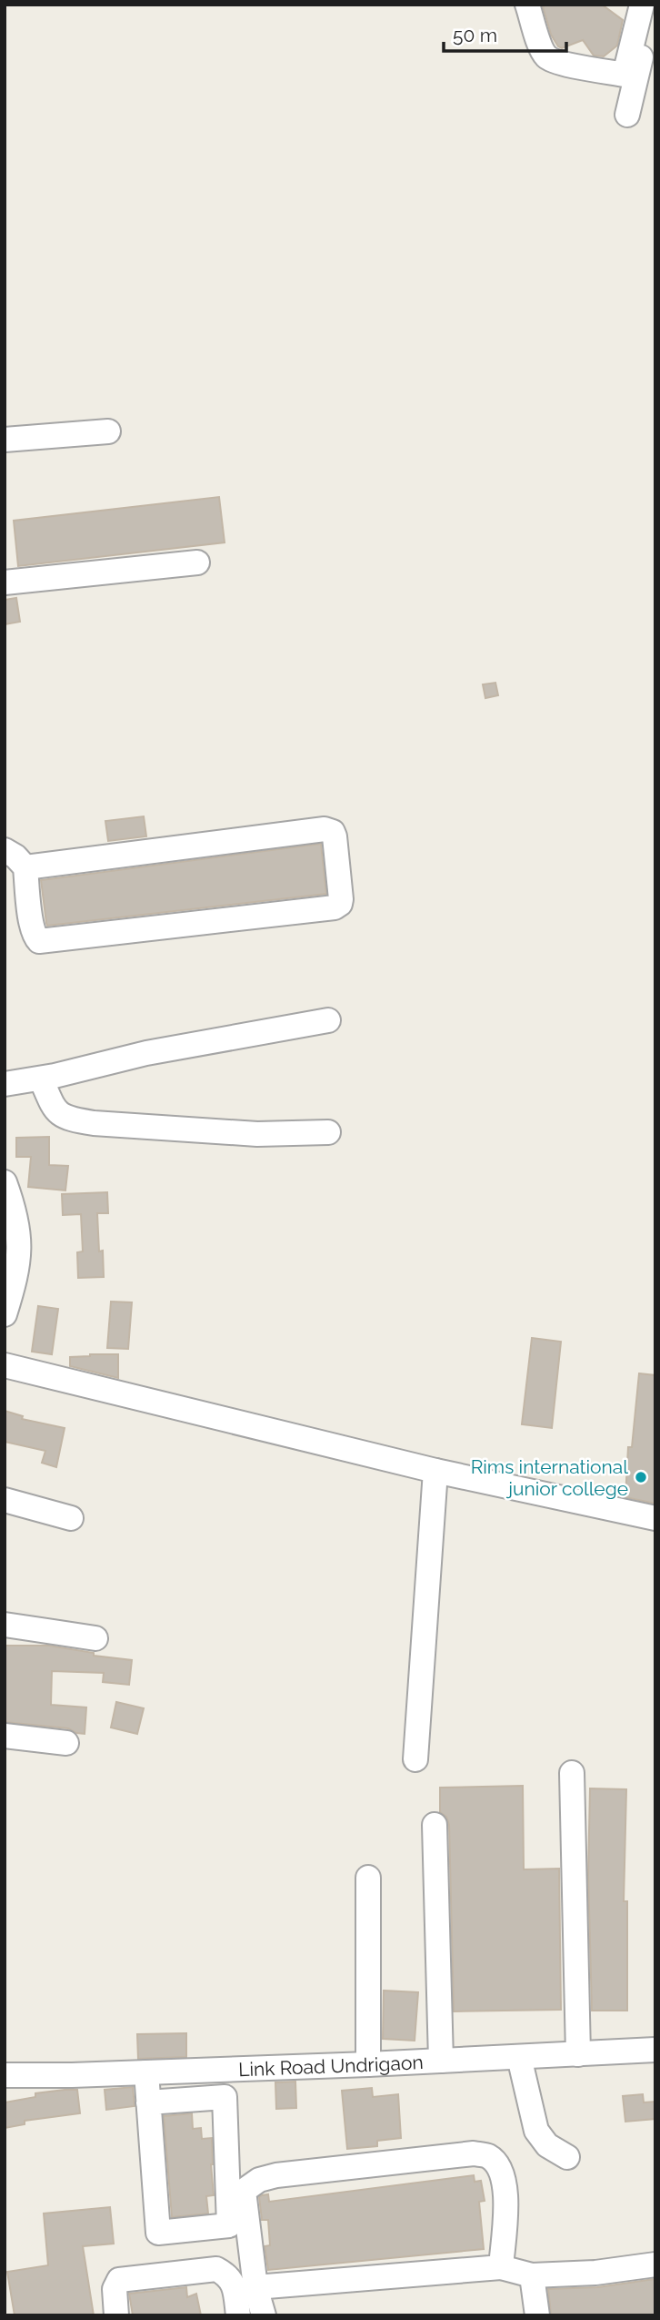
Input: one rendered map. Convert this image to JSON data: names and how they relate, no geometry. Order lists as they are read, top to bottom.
{
  "streets": {
    "street": ["Link Road Undrigaon"]
  },
  "places": ["Rims international junior college"],
  "scale_bar": "50 m"
}
